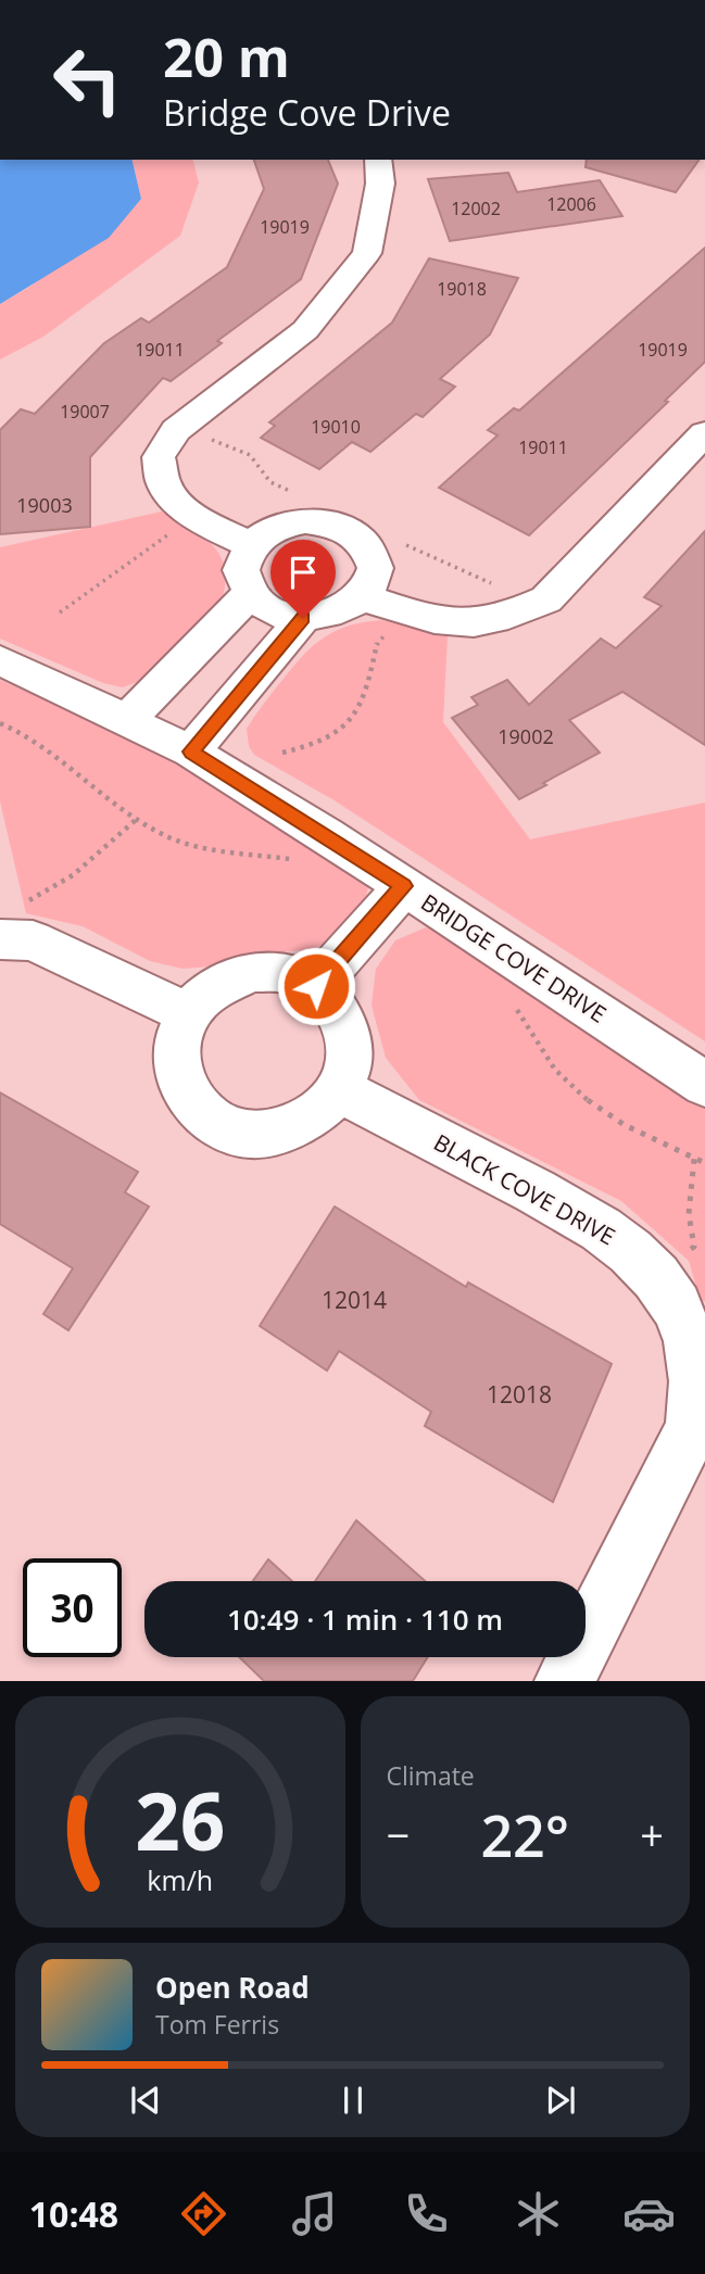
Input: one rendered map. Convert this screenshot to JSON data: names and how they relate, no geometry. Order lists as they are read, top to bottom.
{
  "streets": {
    "street": ["BRIDGE COVE DRIVE", "BLACK COVE DRIVE"]
  },
  "house_numbers": [
    "12006",
    "12002",
    "19019",
    "19018",
    "19011",
    "19019",
    "19007",
    "19010",
    "19011",
    "19003",
    "19002",
    "12014",
    "12018"
  ],
  "page": {
    "turn": ["20 m", "Bridge Cove Drive"],
    "limit": "30",
    "trip": "10:49 · 1 min · 110 m",
    "tile": "Climate",
    "heat": ["−", "22°", "+"],
    "song": ["Open Road", "Tom Ferris"],
    "tabs": "10:48",
    "gauge": ["26", "km/h"]
  }
}
